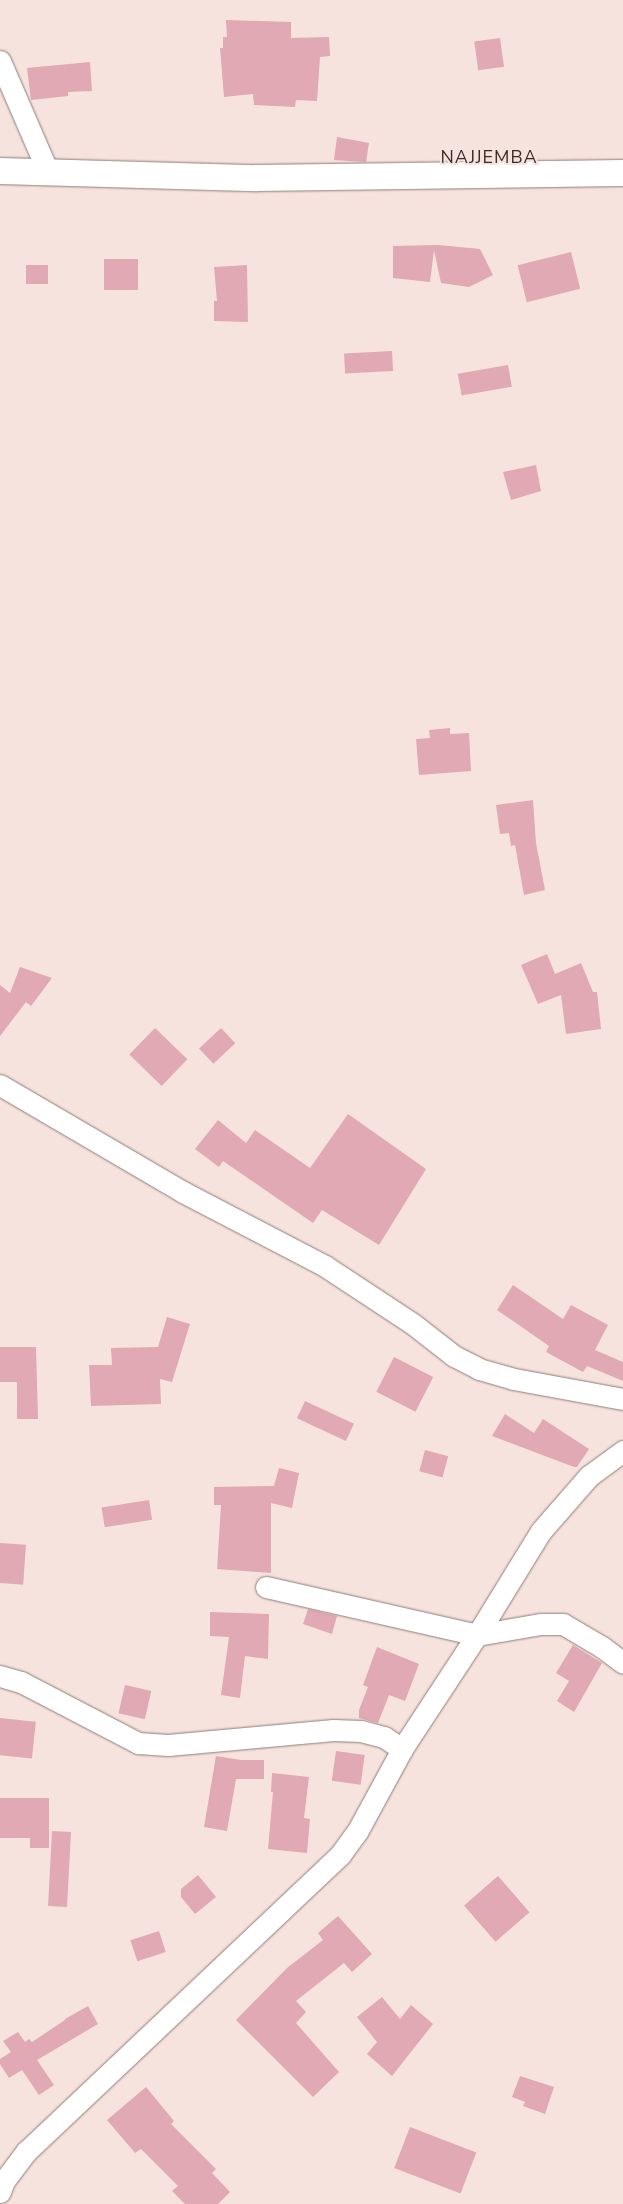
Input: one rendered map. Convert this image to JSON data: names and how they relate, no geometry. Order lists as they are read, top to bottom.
{
  "districts": ["NAJJEMBA"]
}
